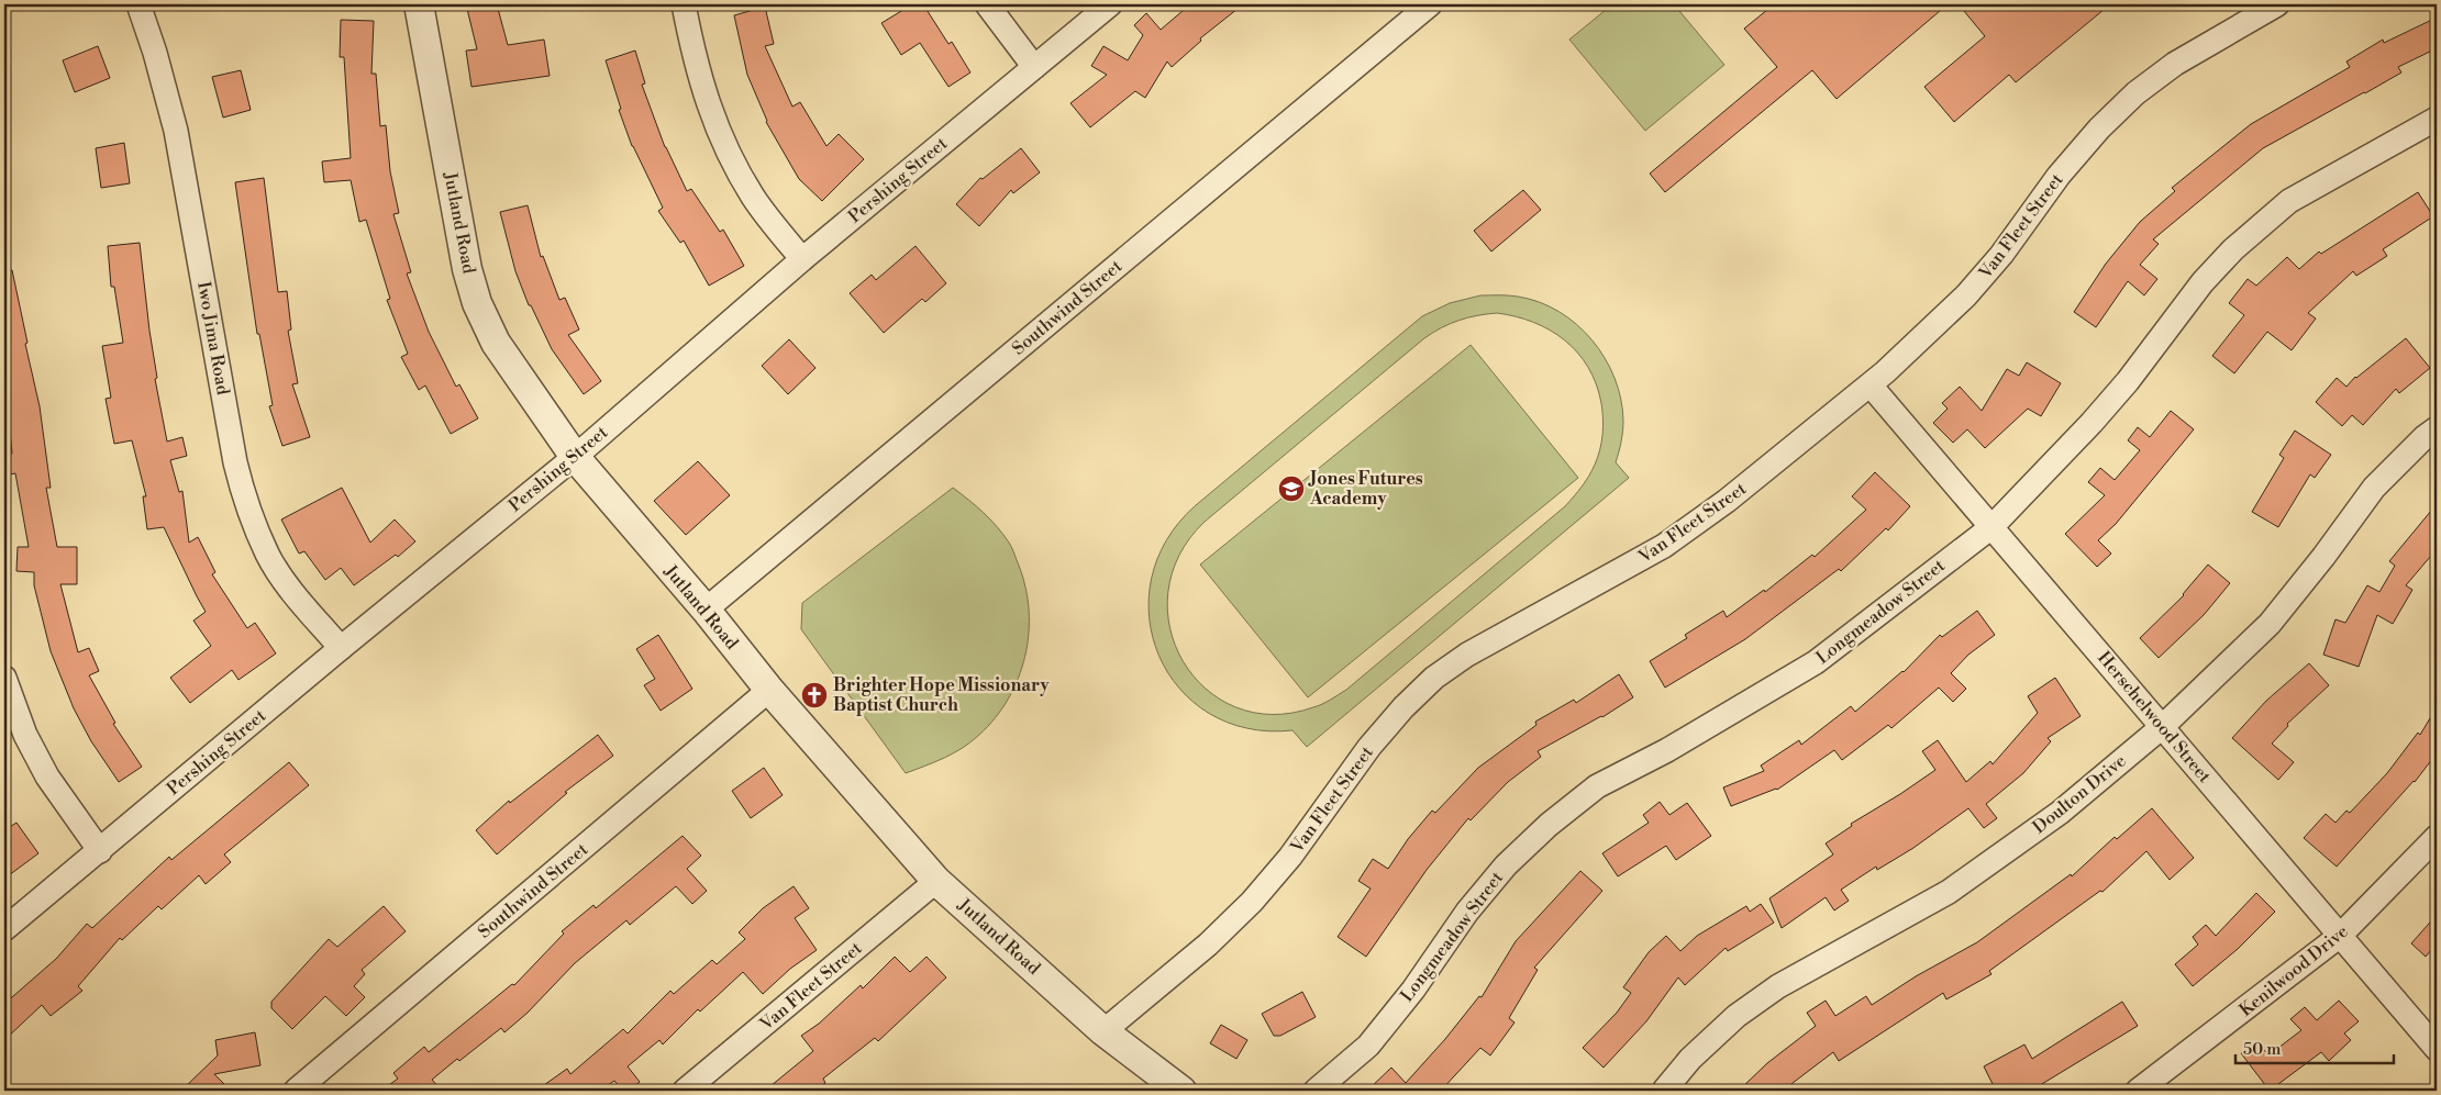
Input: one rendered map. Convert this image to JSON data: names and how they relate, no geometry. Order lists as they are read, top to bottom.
{
  "streets": {
    "street": [
      "Pershing Street",
      "Jutland Road",
      "Van Fleet Street",
      "Southwind Street",
      "Iwo Jima Road",
      "Longmeadow Street",
      "Herschelwood Street",
      "Doulton Drive",
      "Kenilwood Drive"
    ]
  },
  "crossings": [
    ["Pershing Street", "Jutland Road"],
    ["Pershing Street", "Iwo Jima Road"],
    ["Jutland Road", "Van Fleet Street"],
    ["Jutland Road", "Southwind Street"],
    ["Van Fleet Street", "Herschelwood Street"],
    ["Longmeadow Street", "Herschelwood Street"],
    ["Herschelwood Street", "Doulton Drive"],
    ["Herschelwood Street", "Kenilwood Drive"]
  ],
  "places": {
    "school or university": ["Jones Futures Academy"],
    "church": ["Brighter Hope Missionary Baptist Church"]
  },
  "scale_bar": "50 m"
}
